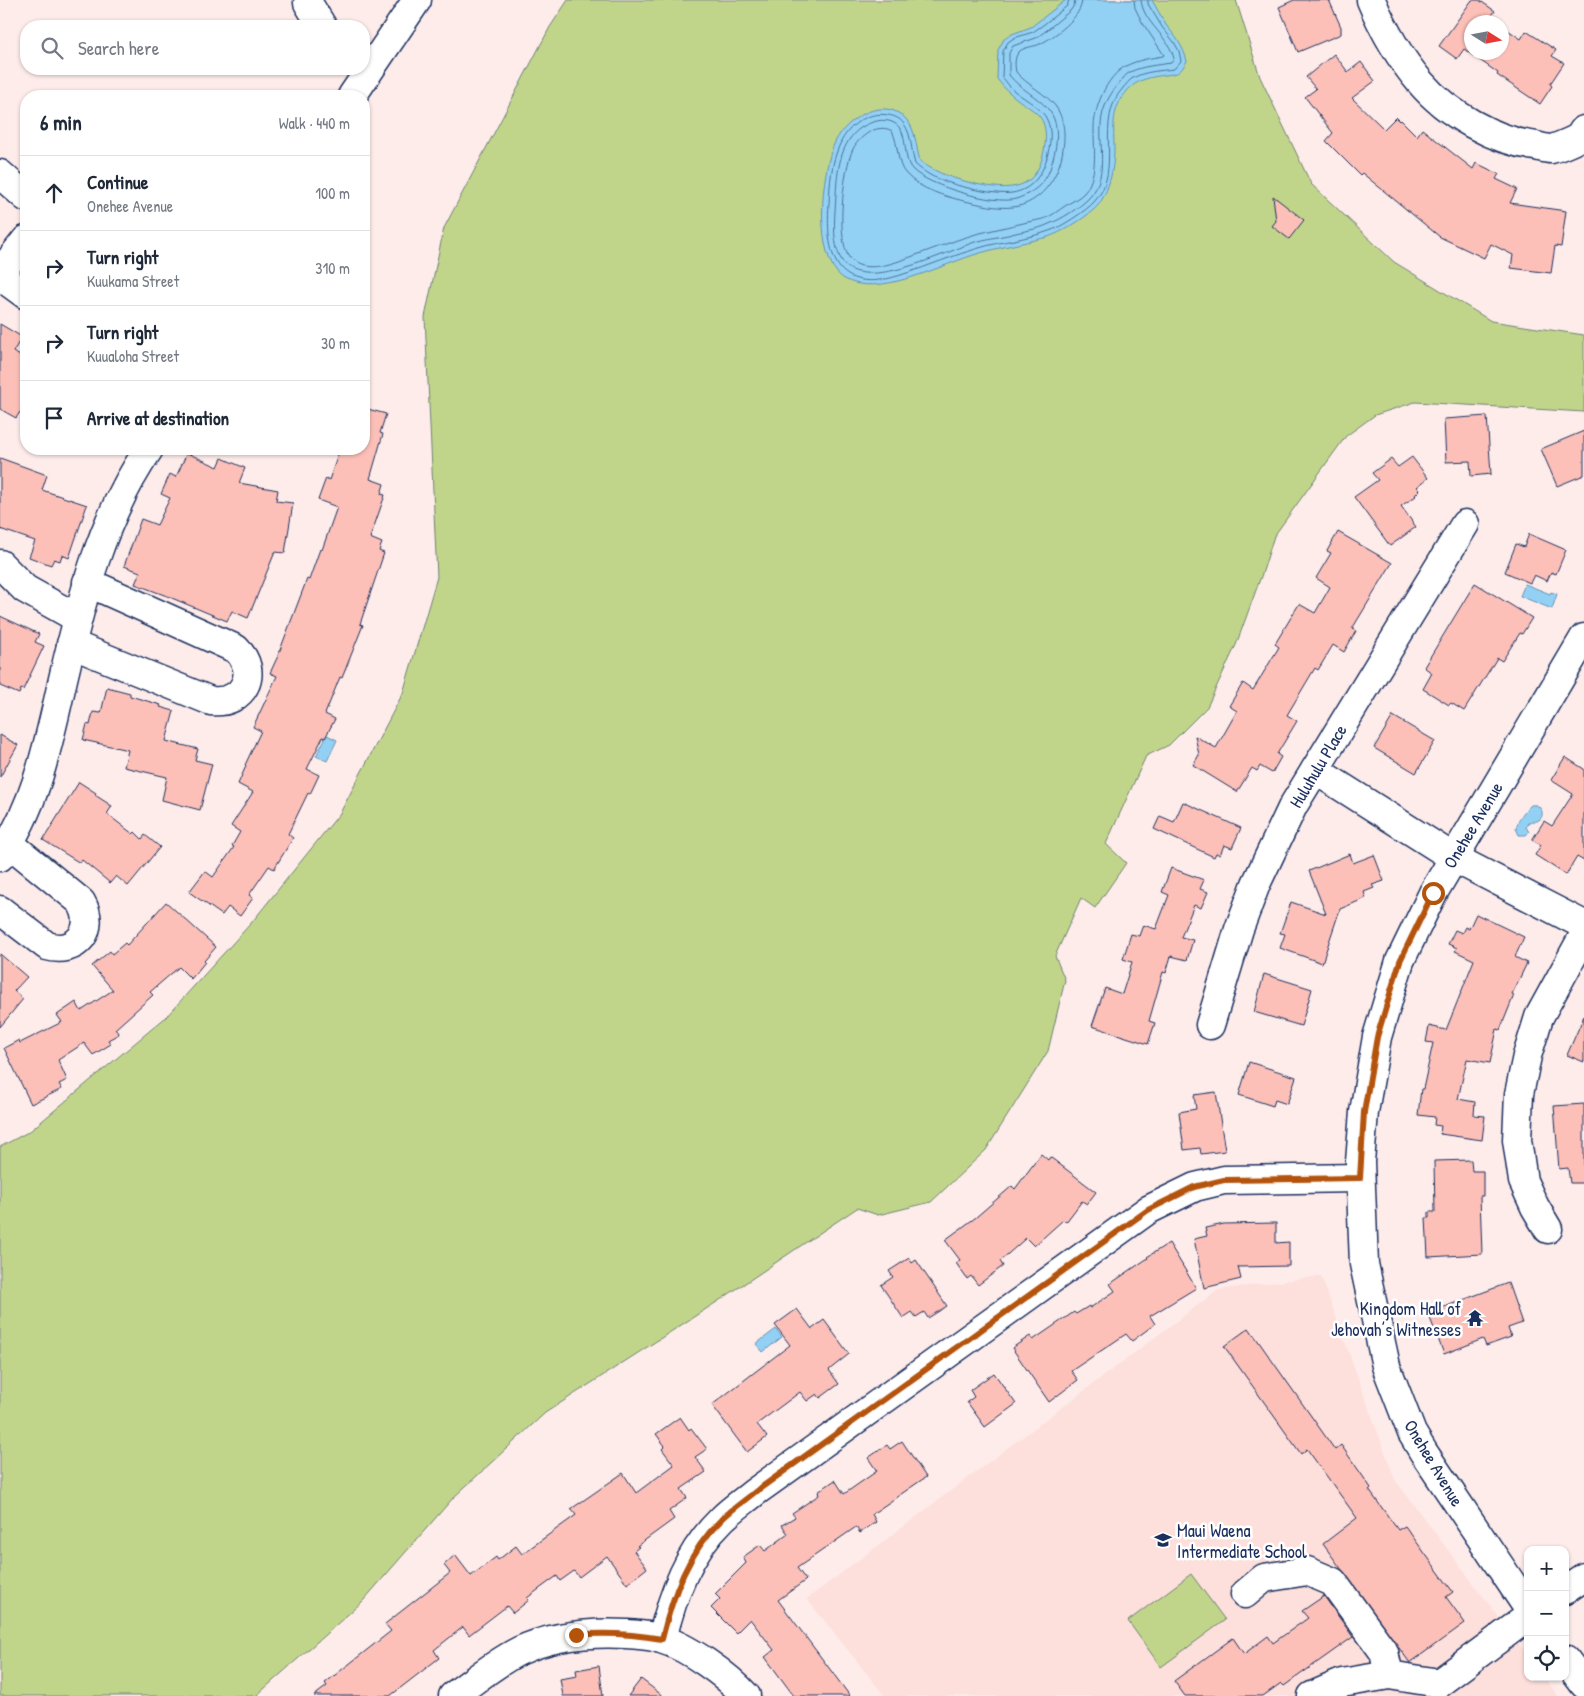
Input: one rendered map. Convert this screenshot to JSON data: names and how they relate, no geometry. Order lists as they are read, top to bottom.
{
  "streets": {
    "street": ["Huluhulu Place", "Onehee Avenue"]
  },
  "places": {
    "temple": ["Kingdom Hall of Jehovah’s Witnesses"],
    "school or university": ["Maui Waena Intermediate School"]
  },
  "north": "right",
  "page": {
    "search": "Search here",
    "heading": ["6 min", "Walk · 440 m"],
    "list": [
      ["Continue", "Onehee Avenue", "100 m"],
      ["Turn right", "Kuukama Street", "310 m"],
      ["Turn right", "Kuualoha Street", "30 m"],
      "Arrive at destination"
    ],
    "map_buttons": ["+", "−"]
  }
}
